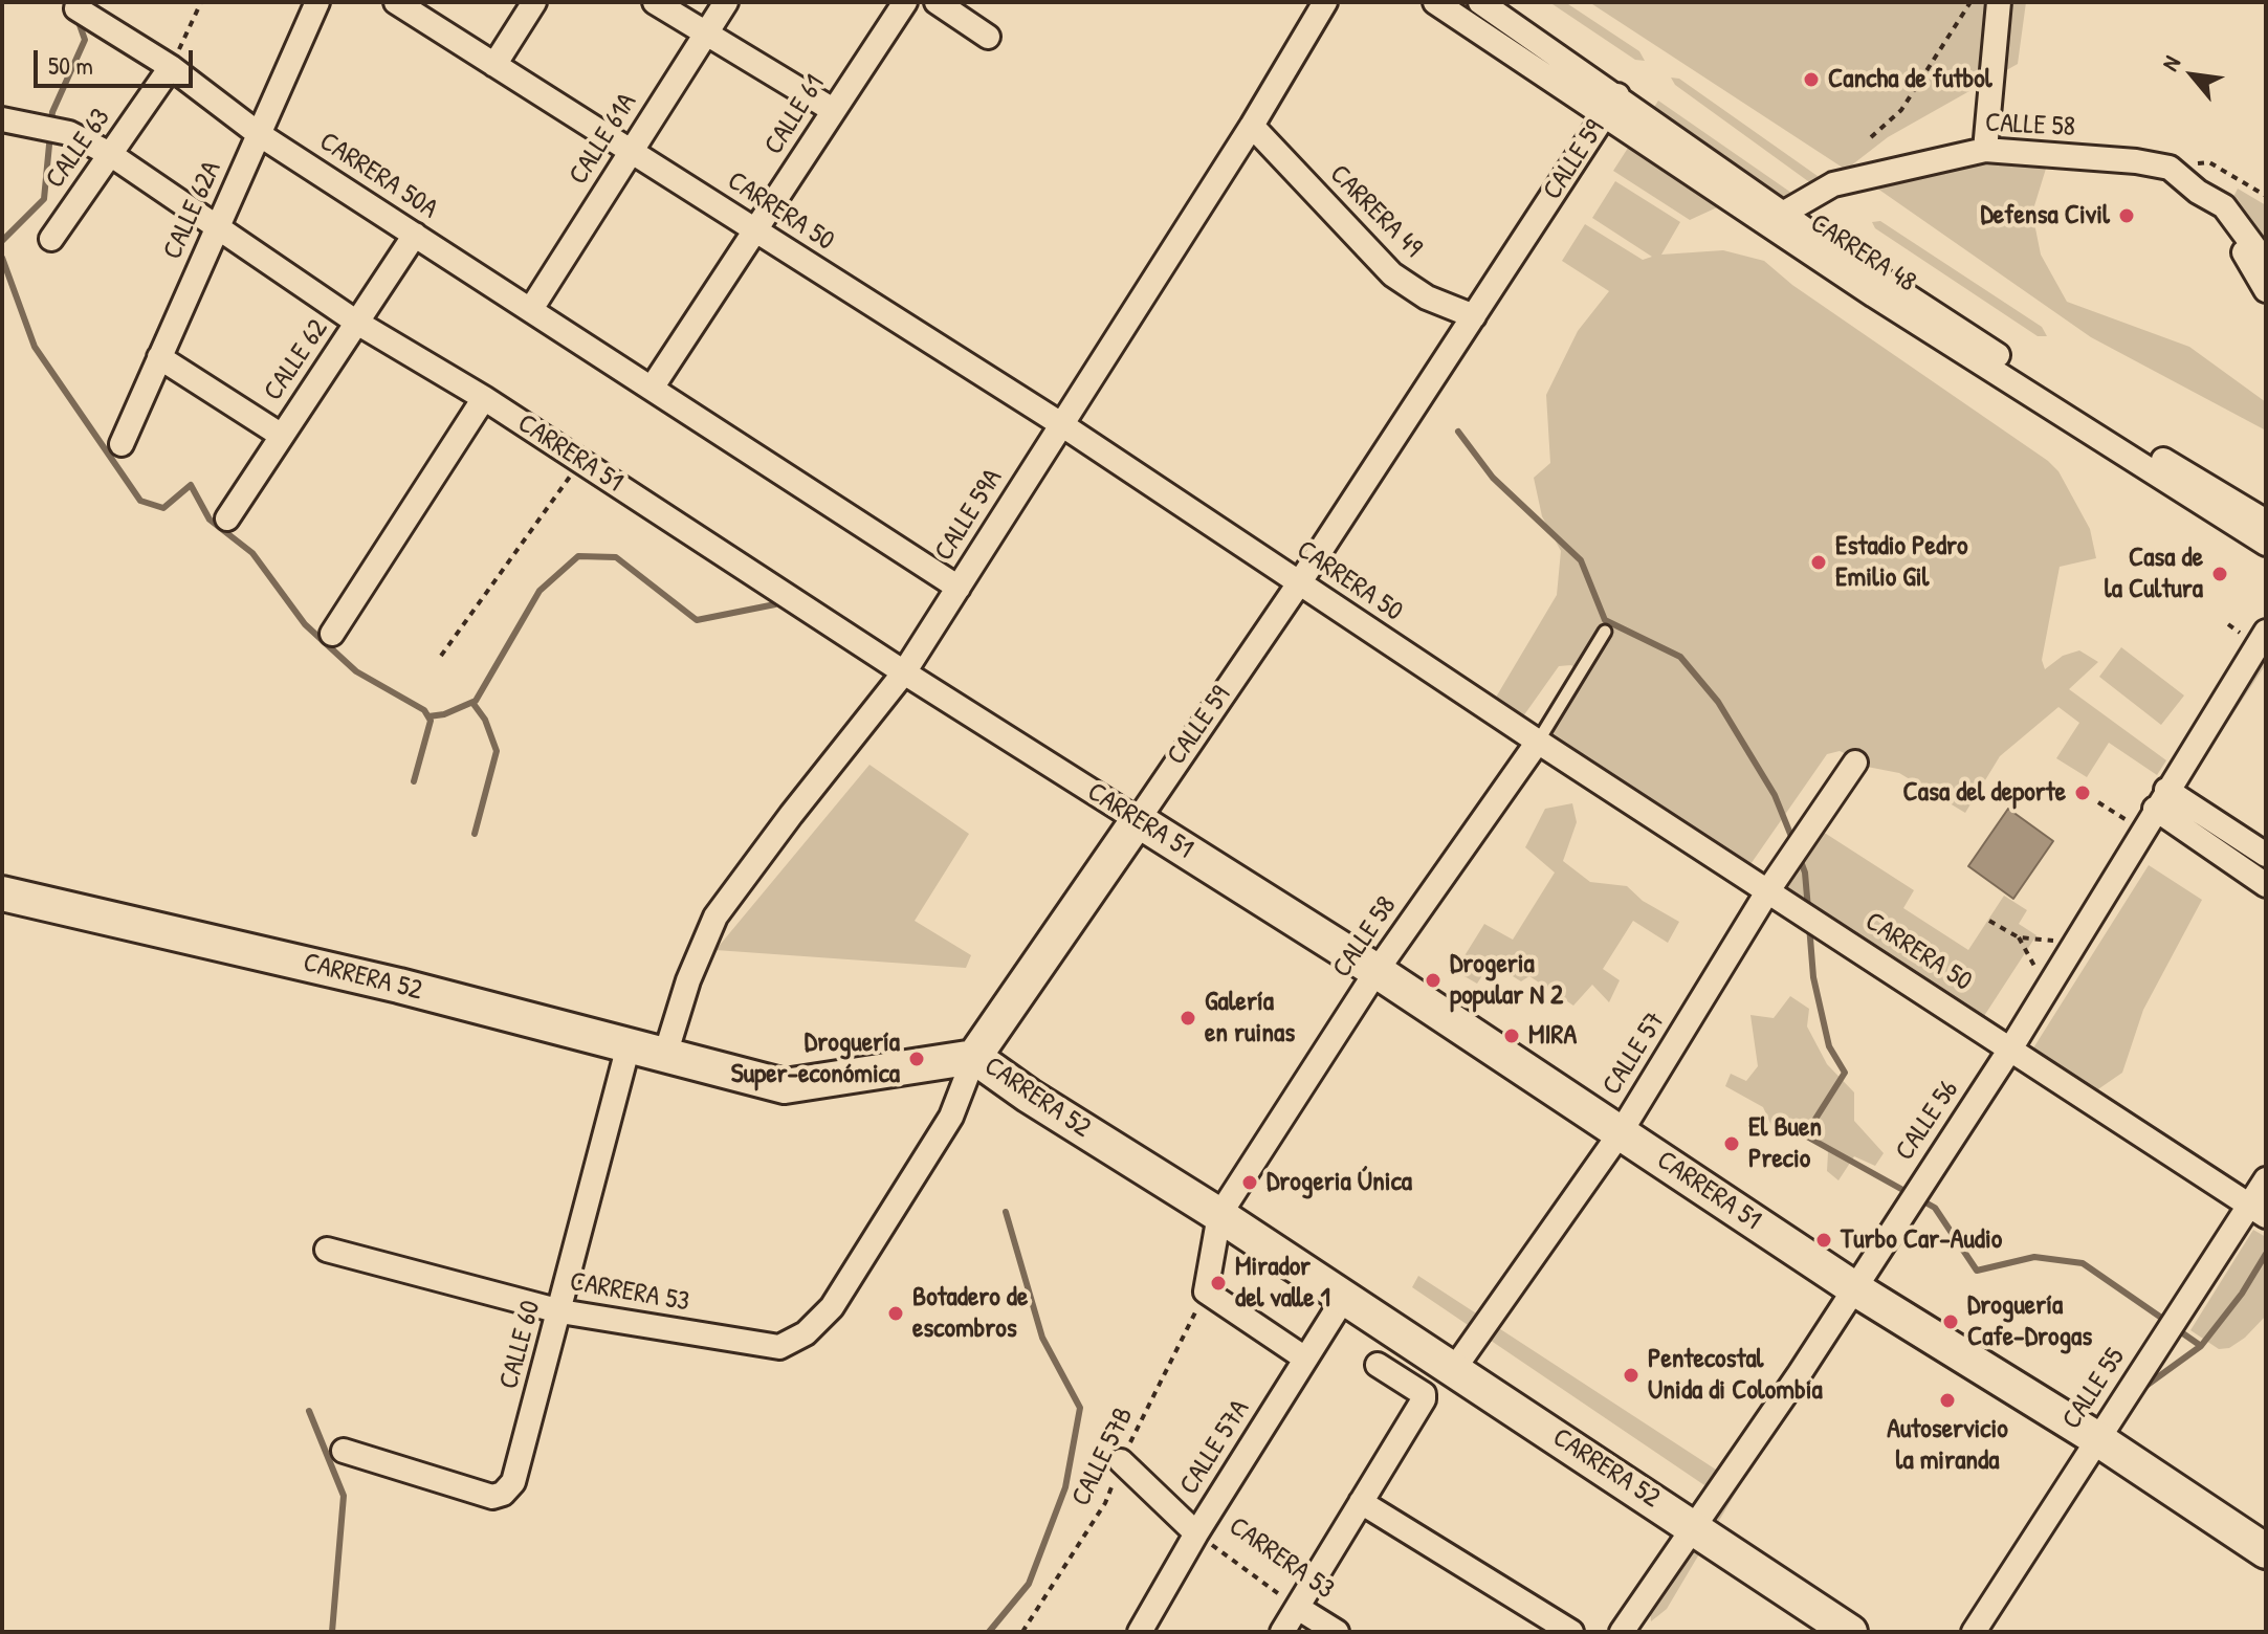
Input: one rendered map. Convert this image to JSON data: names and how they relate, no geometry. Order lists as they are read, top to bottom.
{
  "streets": {
    "main road": ["CALLE 59", "CARRERA 51", "CARRERA 52"],
    "street": [
      "CALLE 61",
      "CALLE 58",
      "CALLE 61A",
      "CALLE 63",
      "CARRERA 50A",
      "CALLE 62A",
      "CARRERA 50",
      "CARRERA 49",
      "CARRERA 48",
      "CALLE 62",
      "CALLE 59A",
      "CALLE 57",
      "CALLE 56",
      "CARRERA 53",
      "CALLE 60",
      "CALLE 55",
      "CALLE 57A"
    ],
    "path": ["CALLE 57B"]
  },
  "crossings": [
    ["CALLE 61", "CARRERA 50A"],
    ["CALLE 61", "CARRERA 50"],
    ["CALLE 58", "CARRERA 50"],
    ["CALLE 58", "CARRERA 48"],
    ["CALLE 58", "CARRERA 51"],
    ["CALLE 58", "CARRERA 52"],
    ["CALLE 58", "CALLE 57B"],
    ["CALLE 61A", "CARRERA 50A"],
    ["CALLE 61A", "CARRERA 50"],
    ["CALLE 63", "CARRERA 50A"],
    ["CALLE 63", "CARRERA 51"],
    ["CALLE 59", "CARRERA 50"],
    ["CALLE 59", "CARRERA 49"],
    ["CALLE 59", "CARRERA 48"],
    ["CALLE 59", "CARRERA 51"],
    ["CALLE 59", "CARRERA 52"],
    ["CALLE 59", "CARRERA 53"],
    ["CARRERA 50A", "CALLE 62A"],
    ["CARRERA 50A", "CALLE 62"],
    ["CARRERA 50A", "CALLE 59A"],
    ["CALLE 62A", "CARRERA 51"],
    ["CARRERA 50", "CALLE 59A"],
    ["CARRERA 50", "CALLE 57"],
    ["CARRERA 50", "CALLE 56"],
    ["CARRERA 50", "CALLE 55"],
    ["CARRERA 49", "CALLE 59A"],
    ["CALLE 62", "CARRERA 51"],
    ["CARRERA 51", "CALLE 59A"],
    ["CARRERA 51", "CALLE 57"],
    ["CARRERA 51", "CALLE 56"],
    ["CARRERA 51", "CALLE 55"],
    ["CALLE 59A", "CARRERA 52"],
    ["CARRERA 52", "CALLE 57"],
    ["CARRERA 52", "CALLE 56"],
    ["CARRERA 52", "CALLE 60"],
    ["CARRERA 52", "CALLE 57A"],
    ["CARRERA 53", "CALLE 60"],
    ["CARRERA 53", "CALLE 57A"],
    ["CARRERA 53", "CALLE 57B"]
  ],
  "places": [
    "Cancha de futbol",
    "Defensa Civil",
    "Estadio Pedro Emilio Gil",
    "Casa de la Cultura",
    "Casa del deporte",
    "Drogeria popular N 2",
    "Galería en ruinas",
    "MIRA",
    "Droguería Super-económica",
    "El Buen Precio",
    "Drogeria Única",
    "Turbo Car-Audio",
    "Mirador del valle 1",
    "Botadero de escombros",
    "Droguería Cafe-Drogas",
    "Pentecostal Unida di Colombia",
    "Autoservicio la miranda"
  ],
  "scale_bar": "50 m",
  "north": "top left"
}
